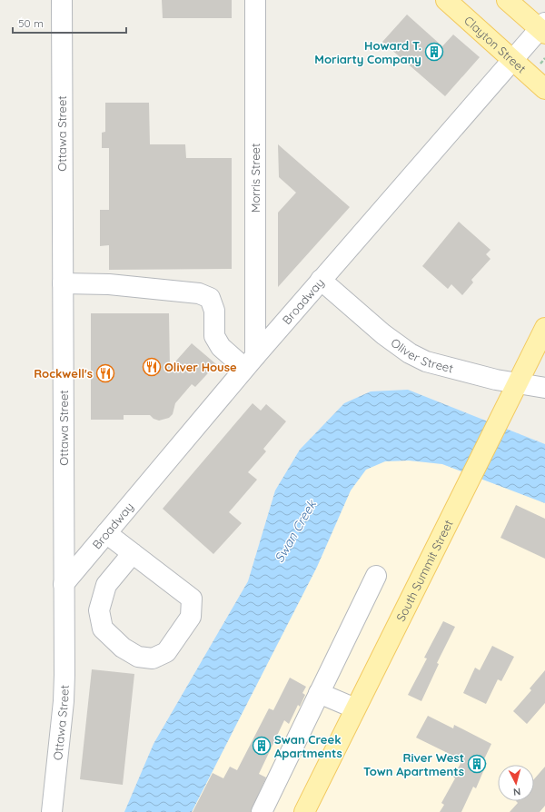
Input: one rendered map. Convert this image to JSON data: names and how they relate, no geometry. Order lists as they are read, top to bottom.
{
  "streets": {
    "main road": ["Clayton Street", "South Summit Street"],
    "street": [
      "Ottawa Street",
      "Morris Street",
      "Broadway",
      "Oliver Street"
    ]
  },
  "crossings": [
    ["Clayton Street", "Broadway"],
    ["Ottawa Street", "Broadway"],
    ["Morris Street", "Broadway"],
    ["Broadway", "Oliver Street"],
    ["Oliver Street", "South Summit Street"]
  ],
  "water": ["Swan Creek"],
  "places": {
    "building": ["Howard T. Moriarty Company", "Swan Creek Apartments", "River West Town Apartments"],
    "restaurant": ["Oliver House", "Rockwell's"]
  },
  "scale_bar": "50 m",
  "north": "bottom"
}
